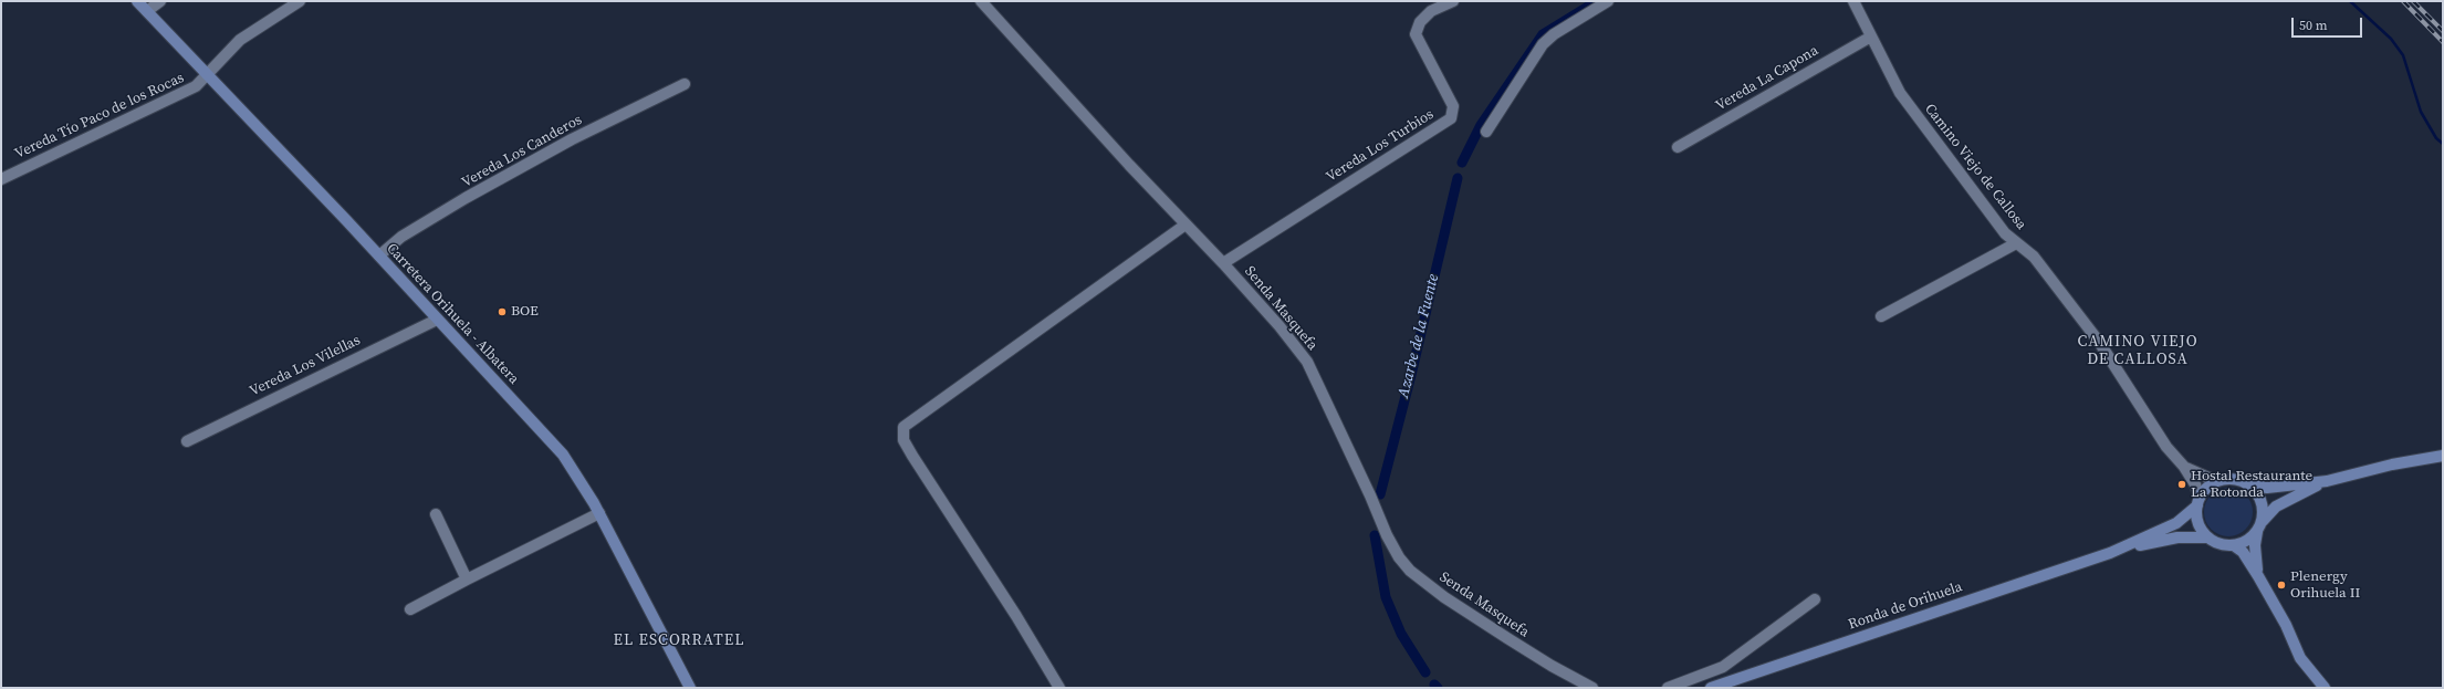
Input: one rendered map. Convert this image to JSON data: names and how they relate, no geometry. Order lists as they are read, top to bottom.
{
  "streets": {
    "main road": ["Carretera Orihuela - Albatera", "Ronda de Orihuela"],
    "street": [
      "Vereda La Capona",
      "Vereda Tío Paco de los Rocas",
      "Vereda Los Turbios",
      "Vereda Los Canderos",
      "Camino Viejo de Callosa",
      "Senda Masquefa",
      "Vereda Los Vilellas"
    ]
  },
  "crossings": [
    ["Vereda La Capona", "Camino Viejo de Callosa"],
    ["Vereda Tío Paco de los Rocas", "Carretera Orihuela - Albatera"],
    ["Vereda Los Turbios", "Senda Masquefa"],
    ["Vereda Los Canderos", "Carretera Orihuela - Albatera"],
    ["Carretera Orihuela - Albatera", "Vereda Los Vilellas"]
  ],
  "districts": ["CAMINO VIEJO DE CALLOSA", "EL ESCORRATEL"],
  "water": ["Azarbe de la Fuente"],
  "places": ["BOE", "Hostal Restaurante La Rotonda", "Plenergy Orihuela II"],
  "scale_bar": "50 m"
}
